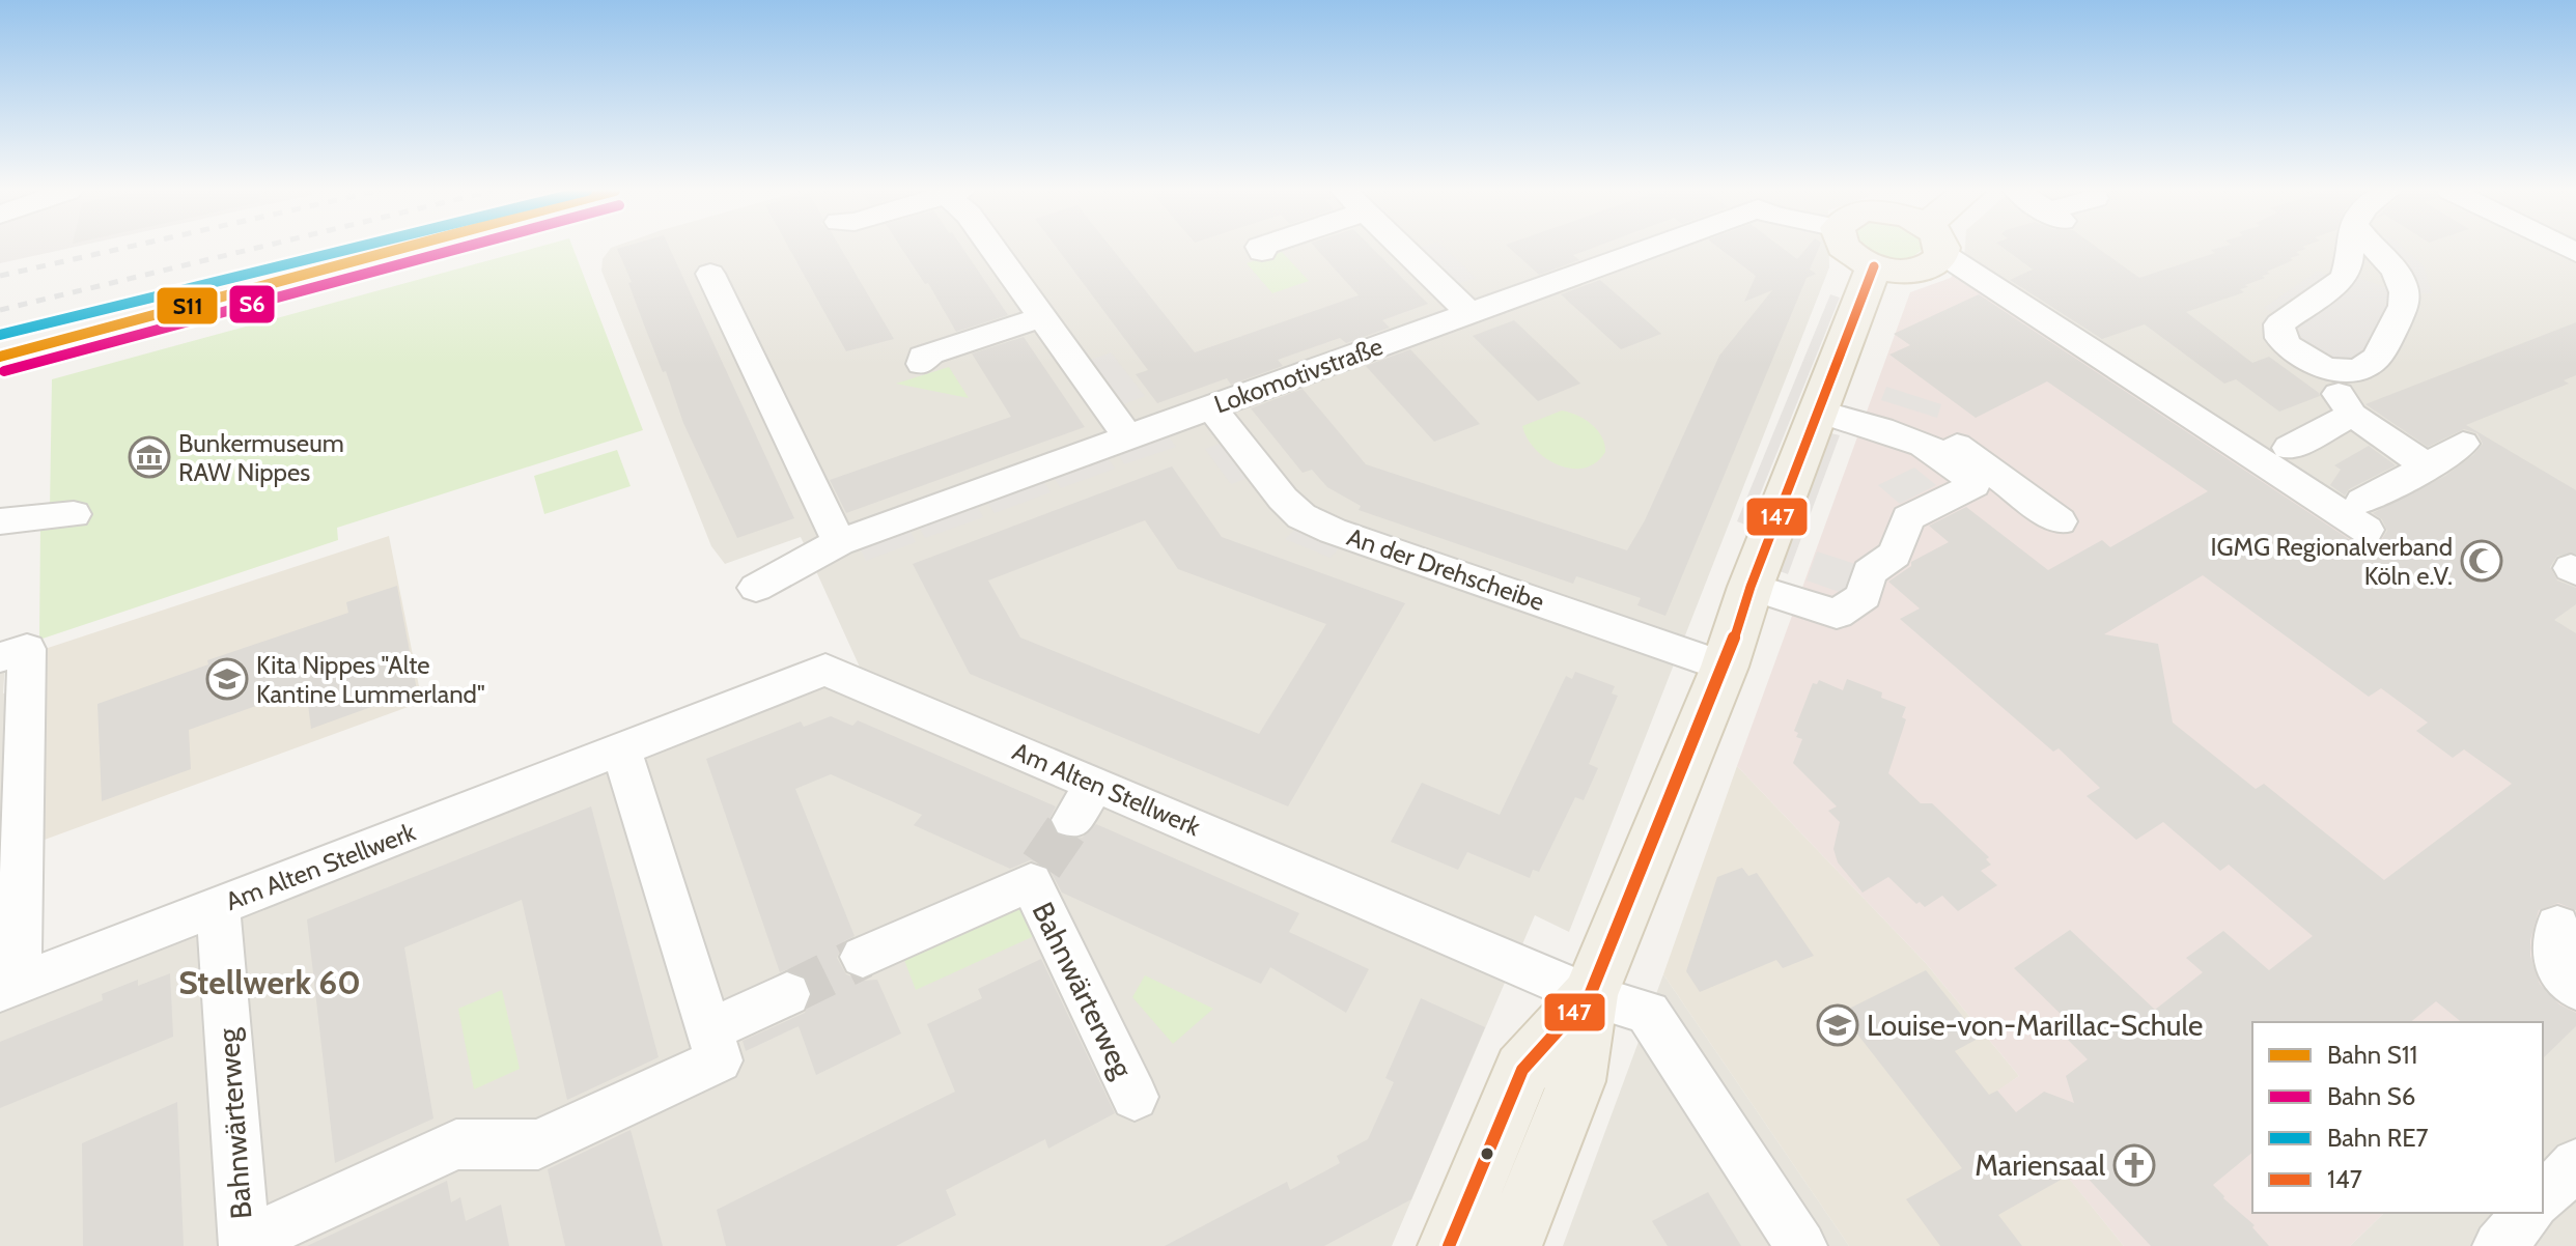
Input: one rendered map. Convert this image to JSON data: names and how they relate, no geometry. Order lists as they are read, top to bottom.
{
  "streets": {
    "street": [
      "Lokomotivstraße",
      "An der Drehscheibe",
      "Am Alten Stellwerk",
      "Bahnwärterweg"
    ]
  },
  "crossings": [
    ["Lokomotivstraße", "An der Drehscheibe"],
    ["Am Alten Stellwerk", "Bahnwärterweg"]
  ],
  "districts": ["Stellwerk 60"],
  "places": {
    "museum": ["Bunkermuseum RAW Nippes"],
    "mosque": ["IGMG Regionalverband Köln e.V."],
    "school or university": ["Kita Nippes \"Alte Kantine Lummerland\"", "Louise-von-Marillac-Schule"],
    "church": ["Mariensaal"]
  },
  "lines": [
    "rail line S11",
    "rail line S6",
    "rail line RE7",
    "transit line 147"
  ],
  "legend": [
    "Bahn S11",
    "Bahn S6",
    "Bahn RE7",
    "147"
  ]
}
